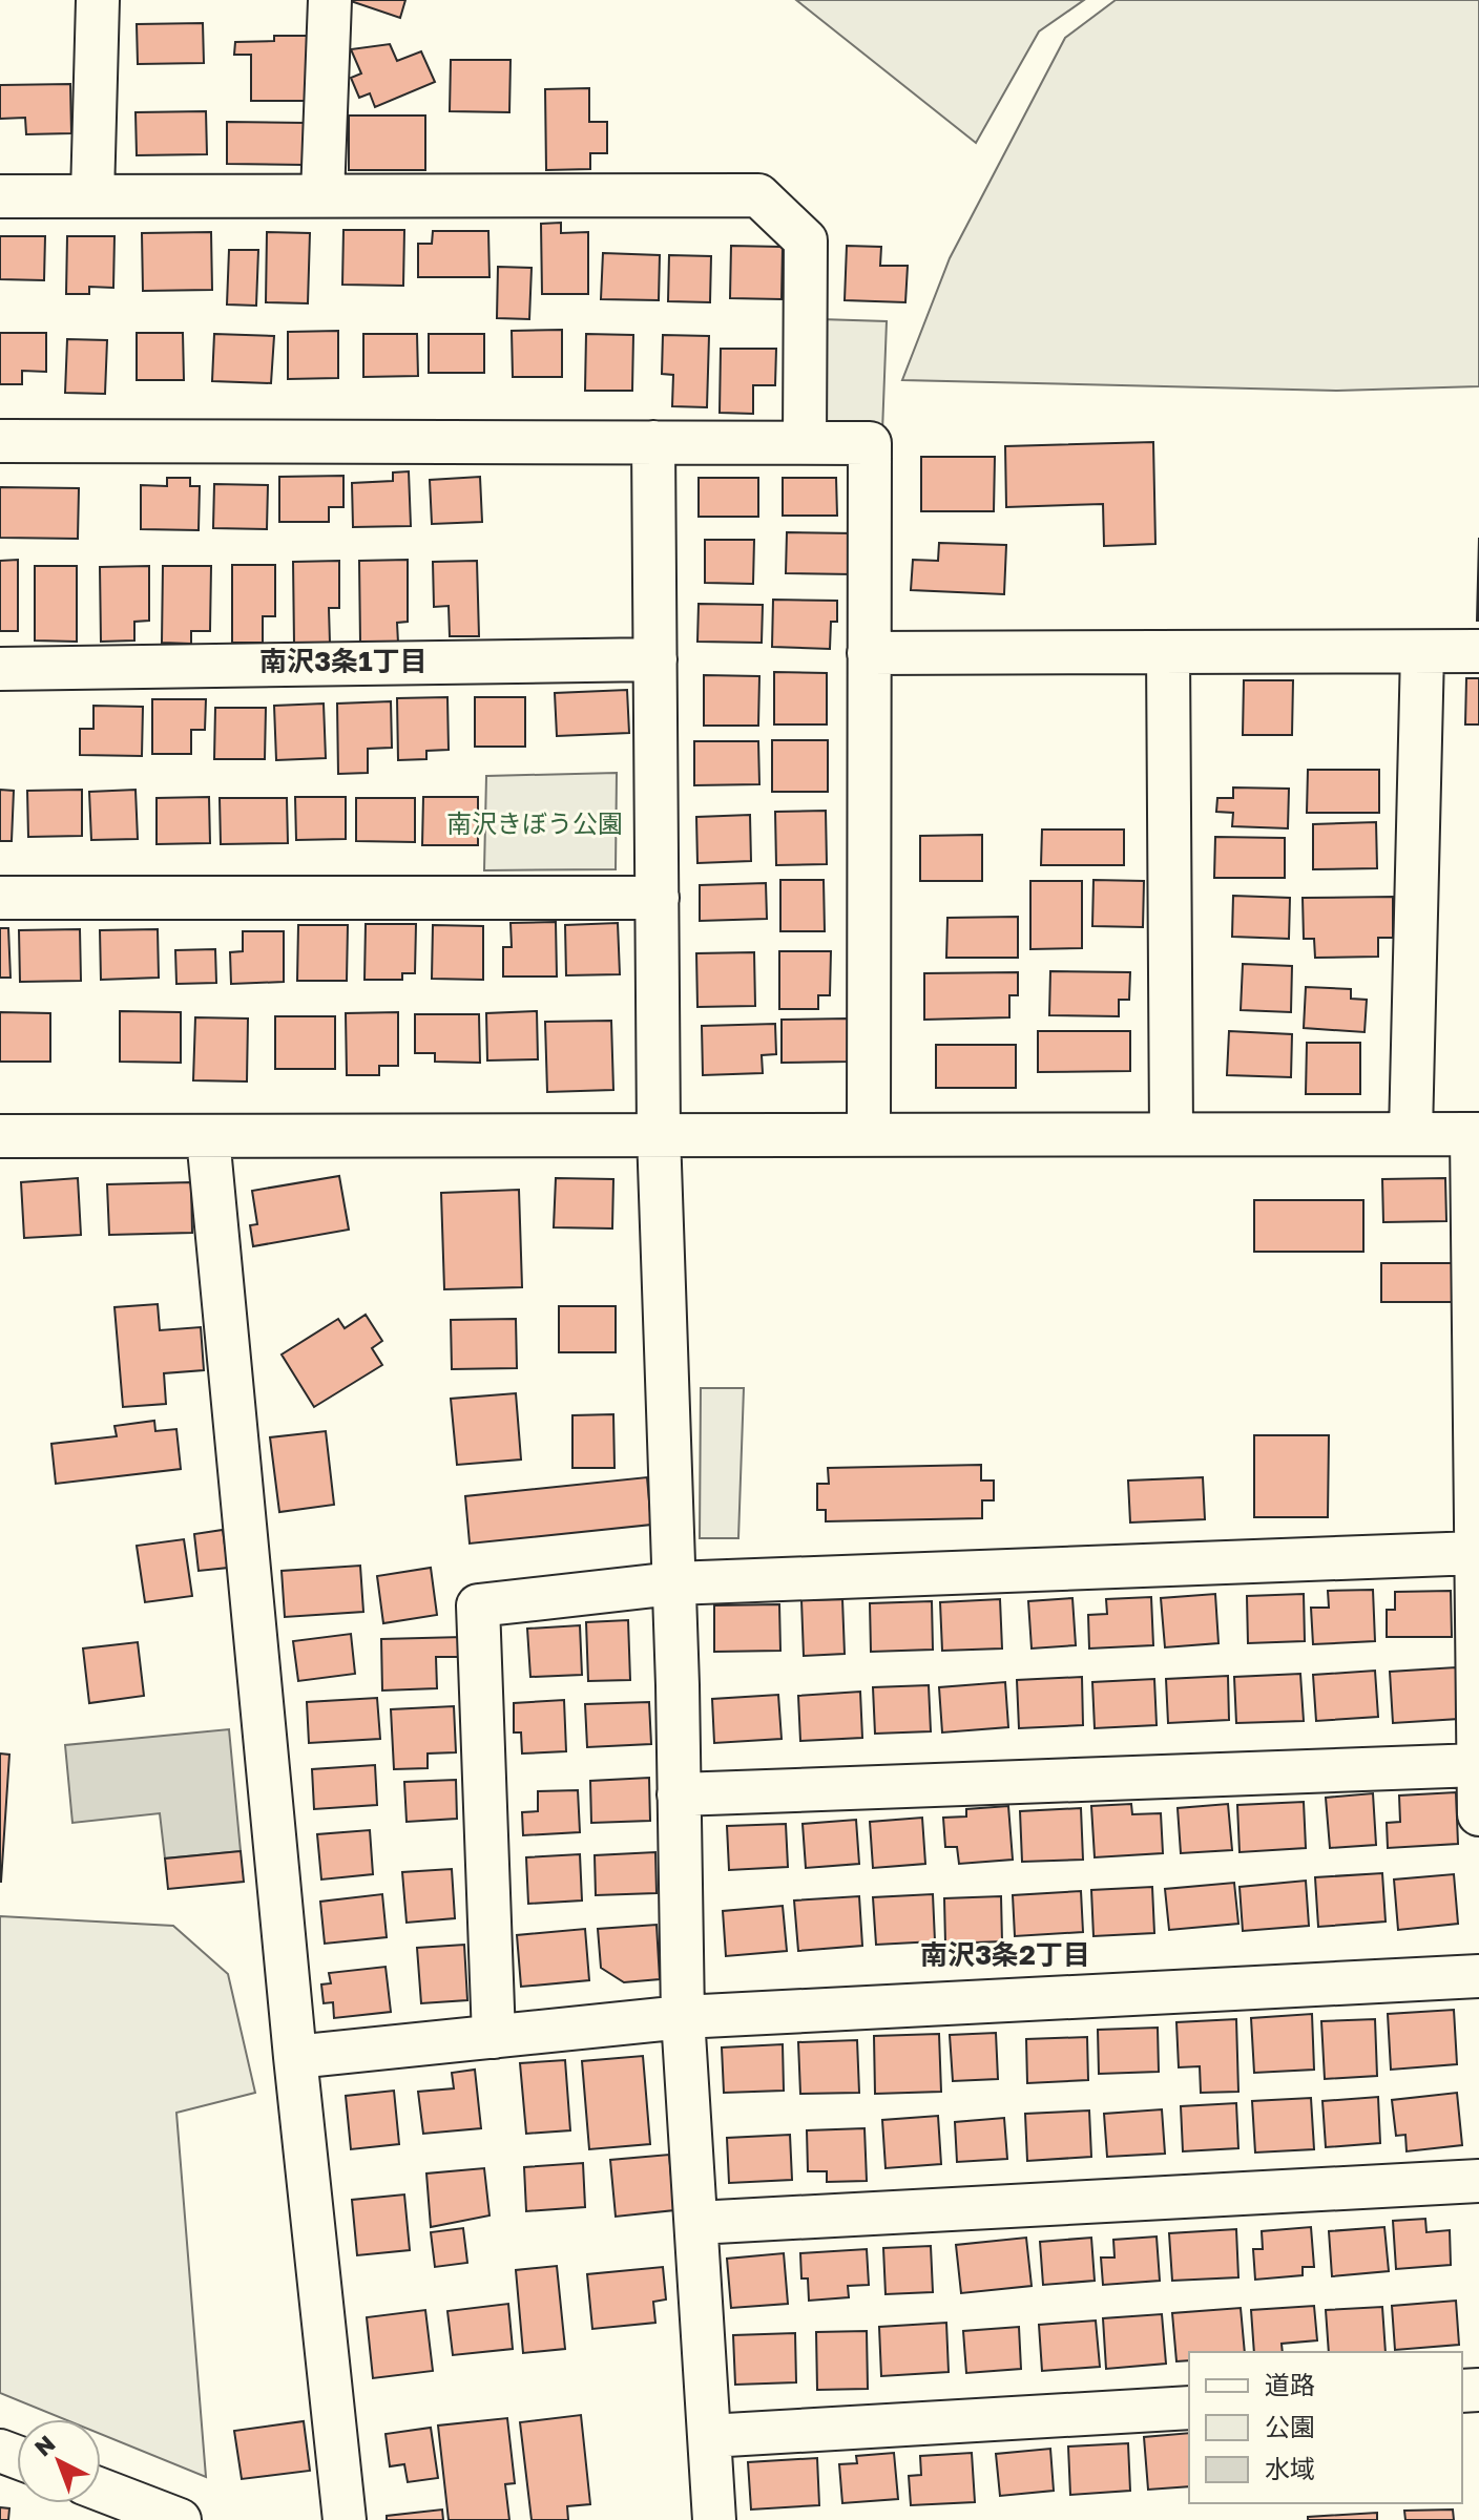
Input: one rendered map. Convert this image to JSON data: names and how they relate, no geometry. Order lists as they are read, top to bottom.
{
  "districts": ["南沢3条1丁目", "南沢3条2丁目"],
  "parks": ["南沢きぼう公園"],
  "legend": ["道路", "公園", "水域"],
  "north": "top left"
}
